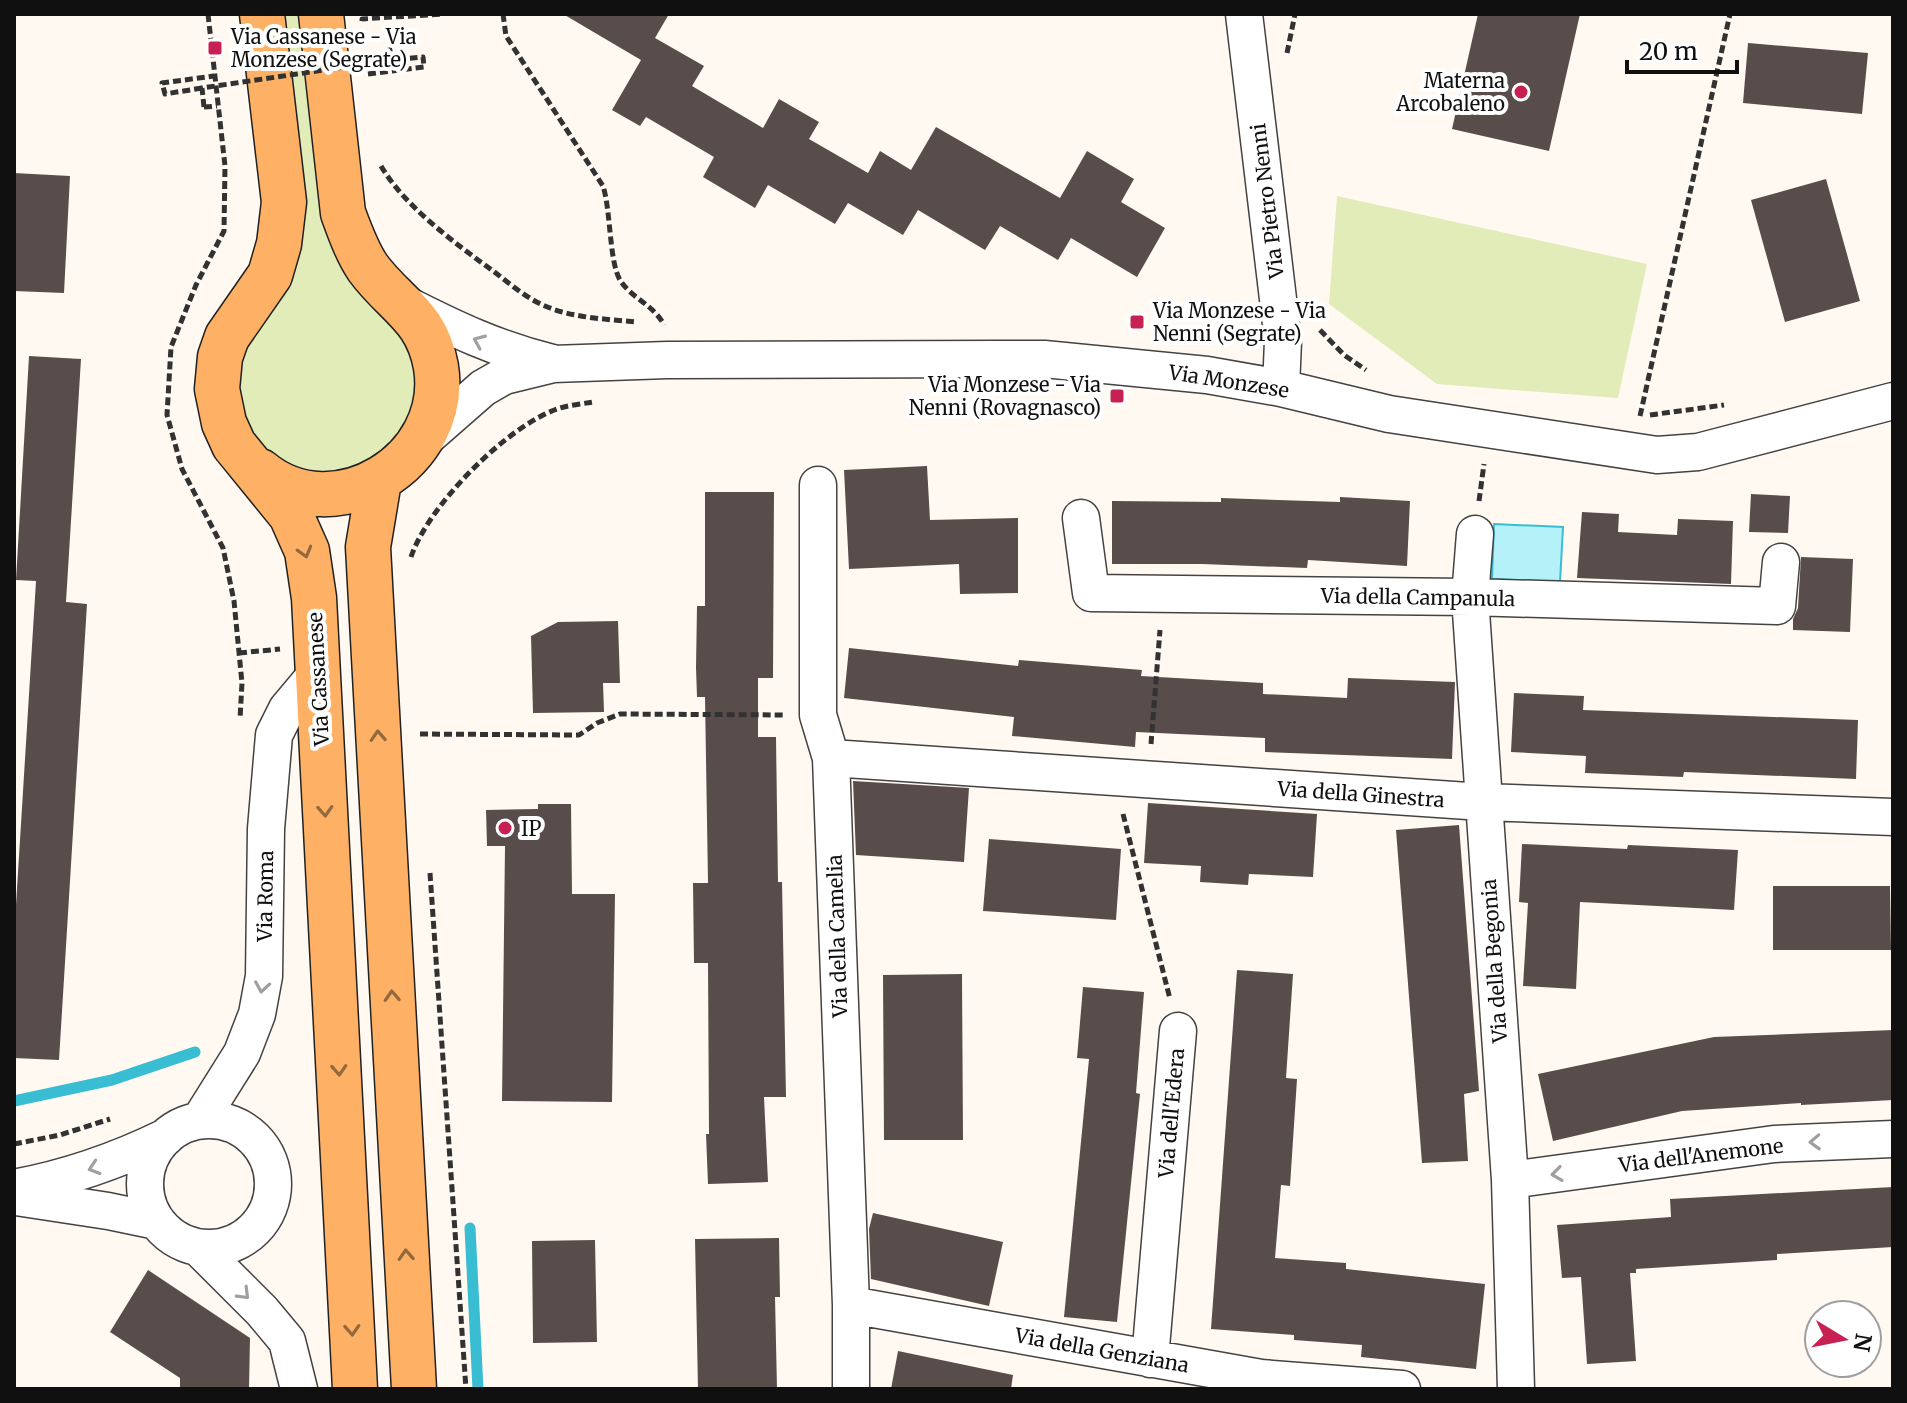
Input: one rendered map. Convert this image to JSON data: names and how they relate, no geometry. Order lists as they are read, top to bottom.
{
  "streets": {
    "main road": ["Via Cassanese"],
    "street": [
      "Via Pietro Nenni",
      "Via Monzese",
      "Via della Campanula",
      "Via della Ginestra",
      "Via Roma",
      "Via della Camelia",
      "Via della Begonia",
      "Via dell'Edera",
      "Via dell'Anemone",
      "Via della Genziana"
    ]
  },
  "crossings": [
    ["Via Pietro Nenni", "Via Monzese"],
    ["Via della Campanula", "Via della Begonia"],
    ["Via della Campanula", "Via dell'Edera"],
    ["Via Cassanese", "Via Roma"],
    ["Via della Ginestra", "Via della Camelia"],
    ["Via della Ginestra", "Via della Begonia"],
    ["Via della Ginestra", "Via dell'Edera"],
    ["Via della Camelia", "Via della Genziana"],
    ["Via della Begonia", "Via dell'Anemone"],
    ["Via dell'Edera", "Via della Genziana"]
  ],
  "one_way": ["Via Roma", "Via dell'Anemone"],
  "places": {
    "transit": ["Via Cassanese - Via Monzese (Segrate)", "Via Monzese - Via Nenni (Segrate)", "Via Monzese - Via Nenni (Rovagnasco)"],
    "other": ["Materna Arcobaleno", "IP"]
  },
  "scale_bar": "20 m",
  "north": "right"
}
